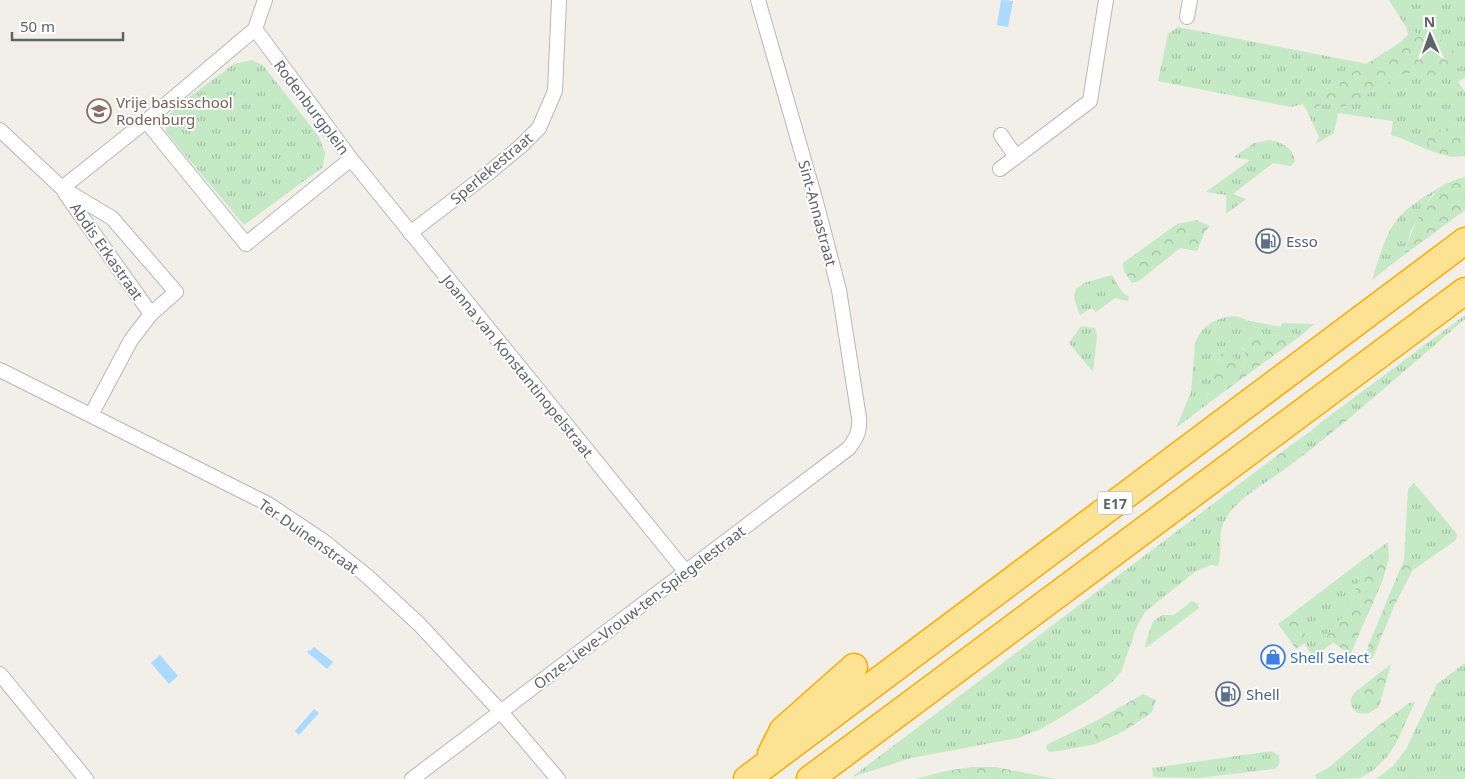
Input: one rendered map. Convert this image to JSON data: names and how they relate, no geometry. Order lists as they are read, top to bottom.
{
  "streets": {
    "highway": ["E17"],
    "street": [
      "Rodenburgplein",
      "Sperlekestraat",
      "Sint-Annastraat",
      "Abdis Erkastraat",
      "Joanna van Konstantinopelstraat",
      "Ter Duinenstraat",
      "Onze-Lieve-Vrouw-ten-Spiegelestraat"
    ]
  },
  "crossings": [
    ["Rodenburgplein", "Joanna van Konstantinopelstraat"],
    ["Sperlekestraat", "Joanna van Konstantinopelstraat"],
    ["Sint-Annastraat", "Onze-Lieve-Vrouw-ten-Spiegelestraat"],
    ["Abdis Erkastraat", "Ter Duinenstraat"],
    ["Joanna van Konstantinopelstraat", "Onze-Lieve-Vrouw-ten-Spiegelestraat"],
    ["Ter Duinenstraat", "Onze-Lieve-Vrouw-ten-Spiegelestraat"]
  ],
  "places": {
    "school or university": ["Vrije basisschool Rodenburg"],
    "fuel station": ["Esso", "Shell"],
    "shop": ["Shell Select"]
  },
  "scale_bar": "50 m",
  "north": "top"
}
